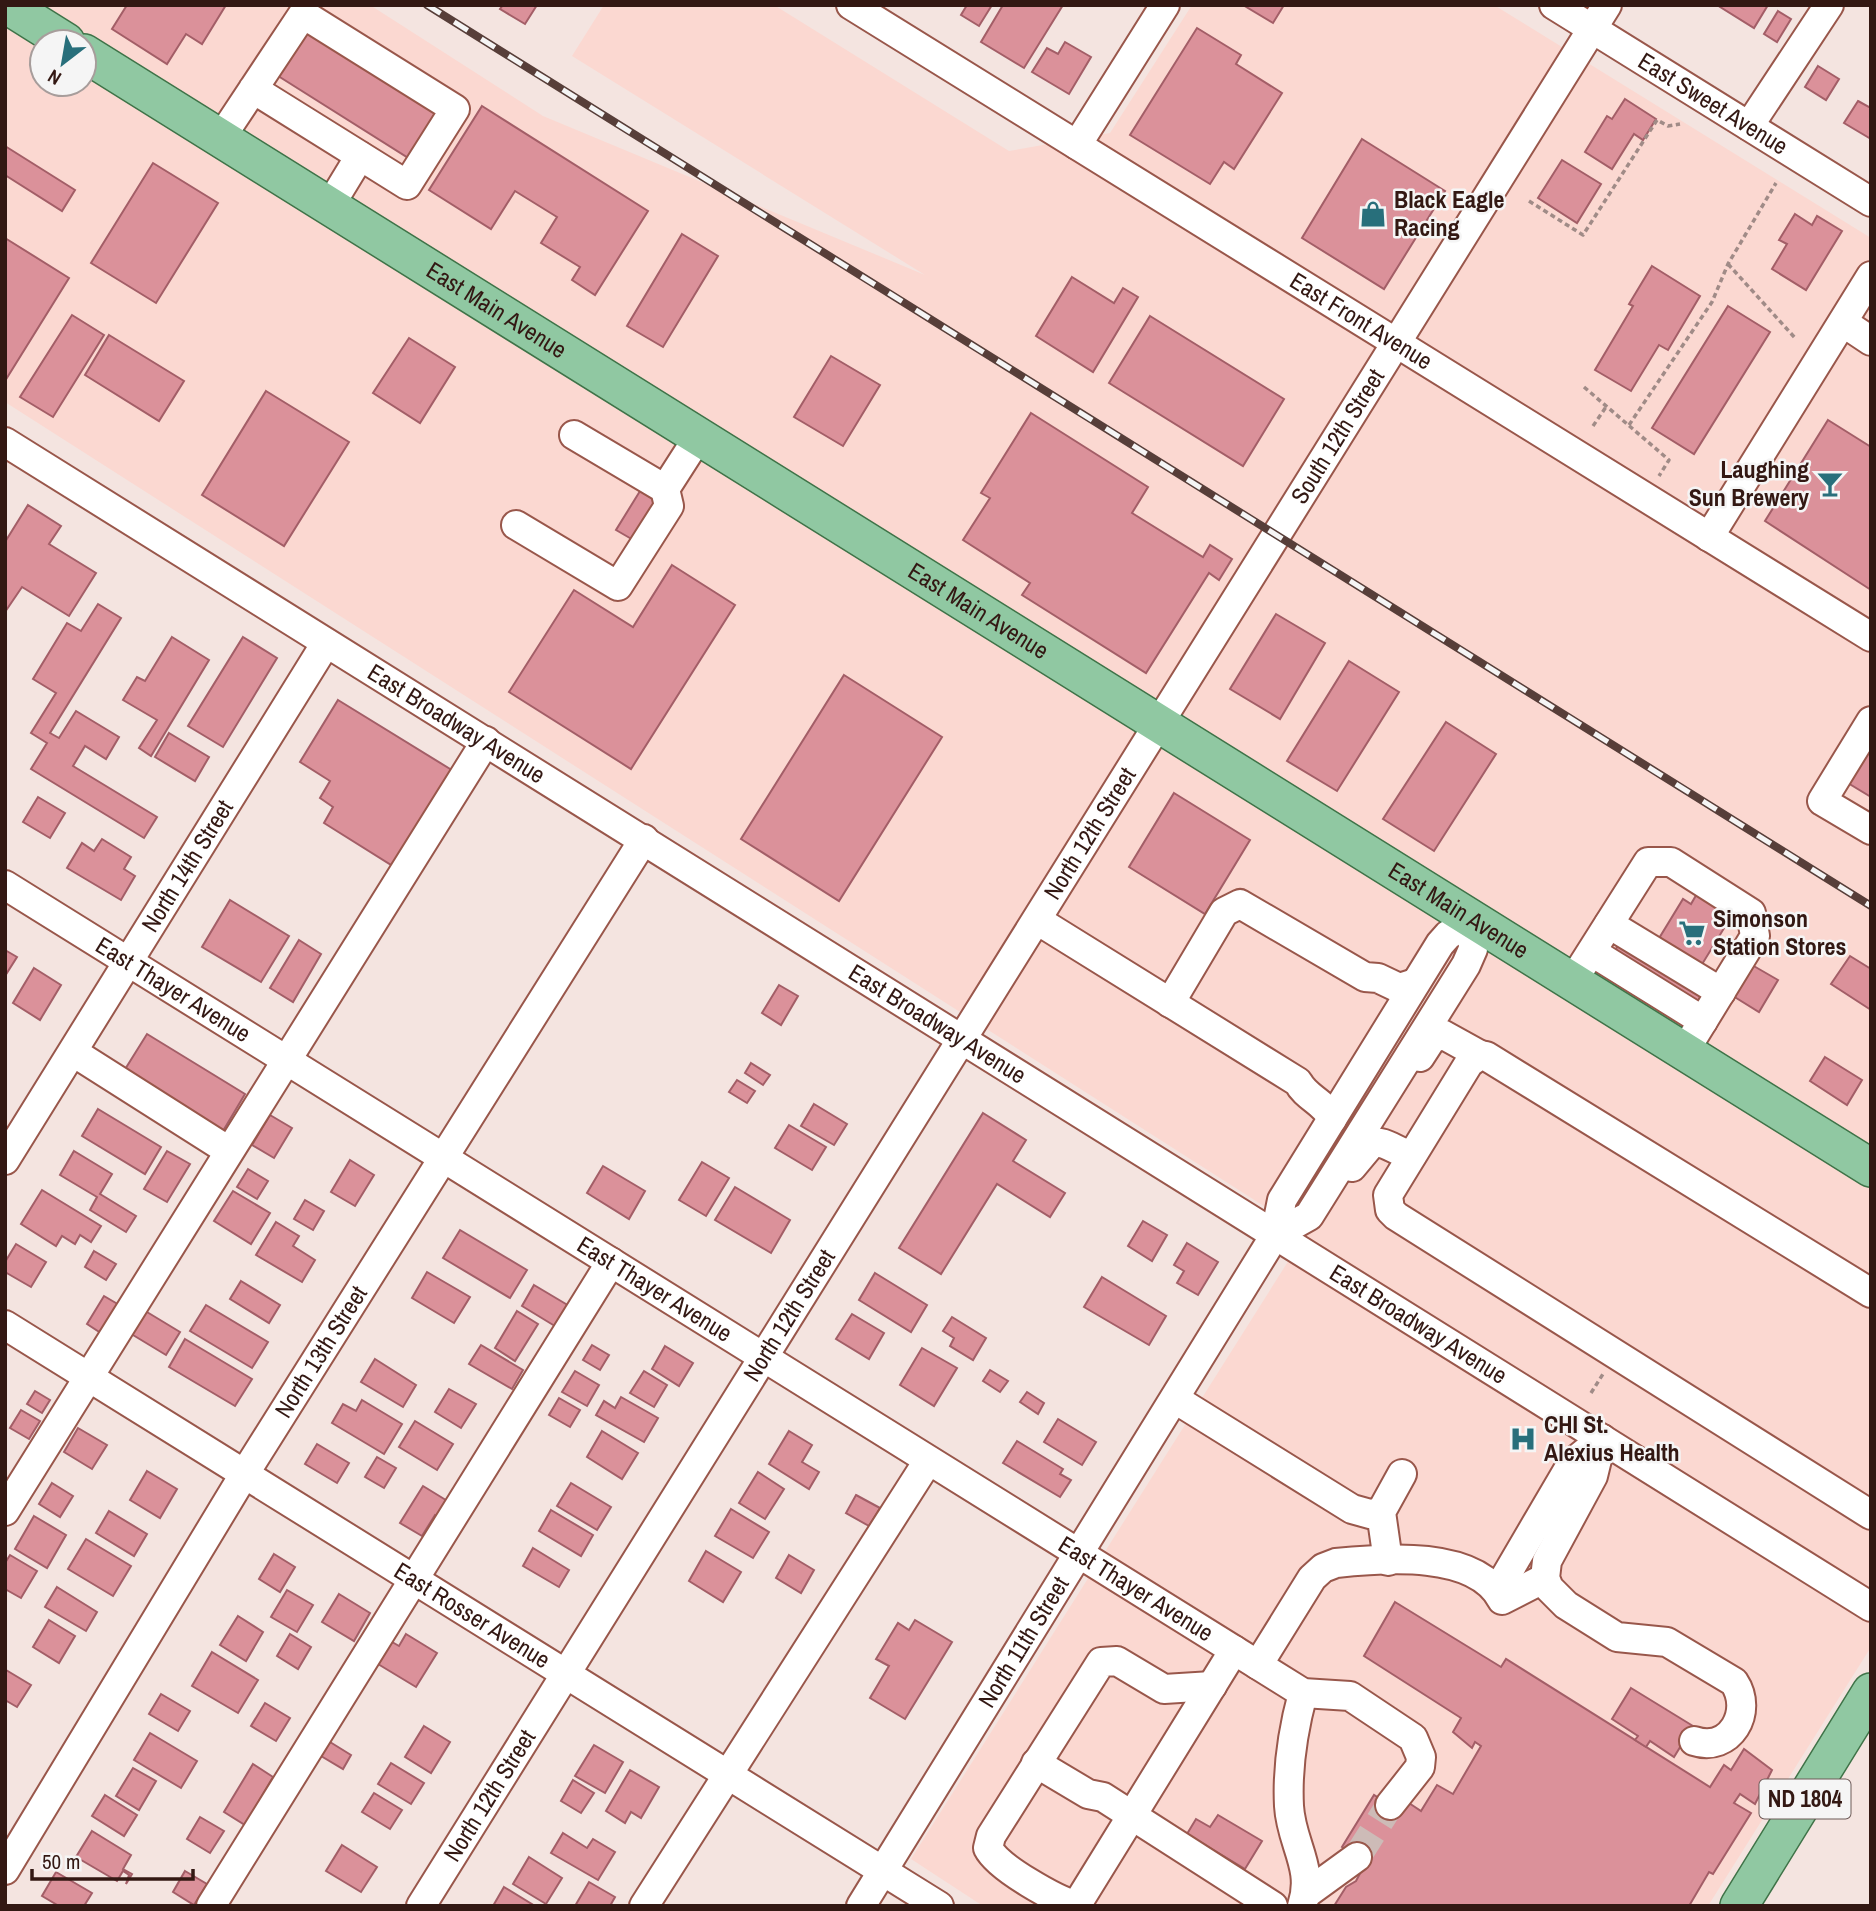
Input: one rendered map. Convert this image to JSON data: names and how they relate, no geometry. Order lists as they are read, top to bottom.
{
  "streets": {
    "main road": ["East Main Avenue", "ND 1804"],
    "street": [
      "East Sweet Avenue",
      "East Front Avenue",
      "South 12th Street",
      "East Broadway Avenue",
      "North 12th Street",
      "North 14th Street",
      "East Thayer Avenue",
      "North 13th Street",
      "East Rosser Avenue",
      "North 11th Street"
    ]
  },
  "crossings": [
    ["East Sweet Avenue", "South 12th Street"],
    ["East Main Avenue", "South 12th Street"],
    ["East Main Avenue", "North 12th Street"],
    ["East Front Avenue", "South 12th Street"],
    ["South 12th Street", "North 12th Street"],
    ["East Broadway Avenue", "North 12th Street"],
    ["East Broadway Avenue", "North 14th Street"],
    ["East Broadway Avenue", "North 13th Street"],
    ["East Broadway Avenue", "North 11th Street"],
    ["North 12th Street", "East Thayer Avenue"],
    ["North 12th Street", "East Rosser Avenue"],
    ["North 14th Street", "East Thayer Avenue"],
    ["East Thayer Avenue", "North 13th Street"],
    ["East Thayer Avenue", "North 11th Street"],
    ["North 13th Street", "East Rosser Avenue"],
    ["East Rosser Avenue", "North 11th Street"]
  ],
  "places": {
    "shop": ["Black Eagle Racing"],
    "bar": ["Laughing Sun Brewery"],
    "supermarket": ["Simonson Station Stores"],
    "hospital": ["CHI St. Alexius Health"]
  },
  "scale_bar": "50 m",
  "north": "bottom left"
}
